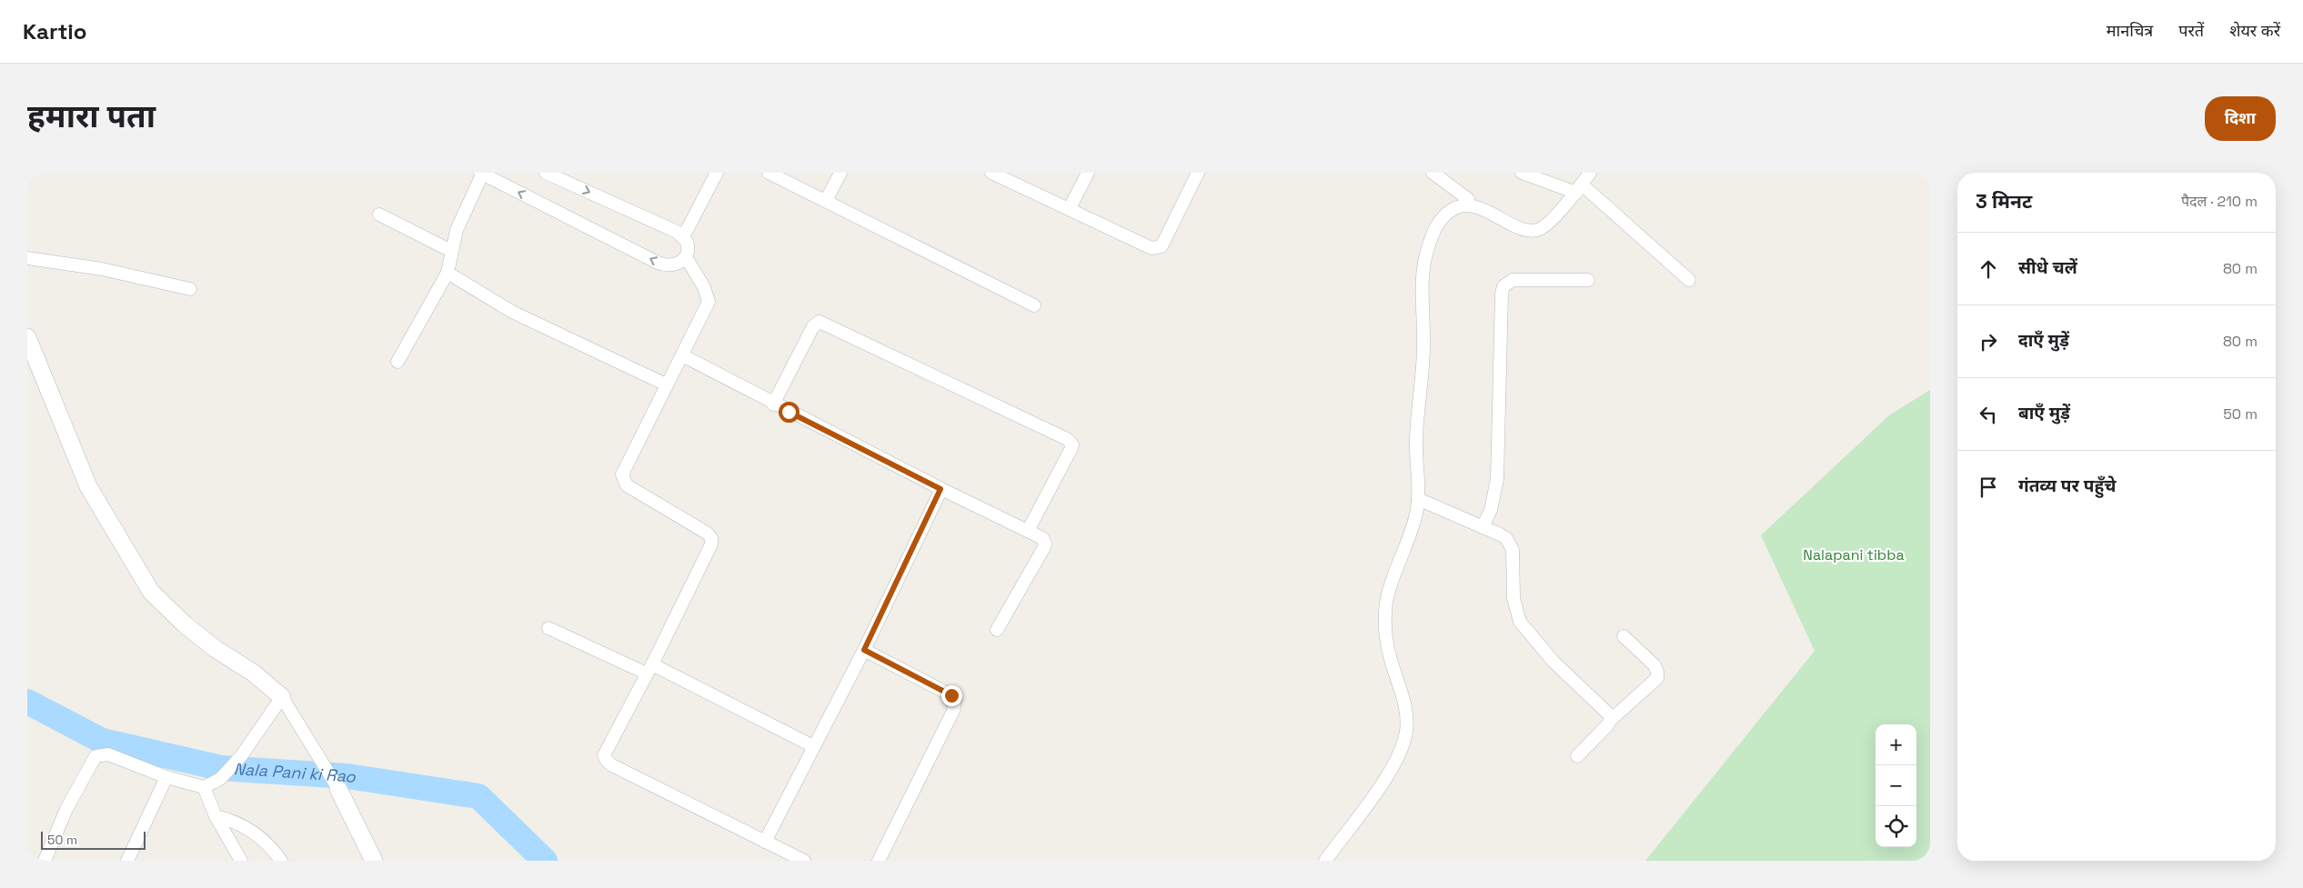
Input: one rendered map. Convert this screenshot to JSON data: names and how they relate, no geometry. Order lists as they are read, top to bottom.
{
  "water": ["Nala Pani ki Rao"],
  "parks": ["Nalapani tibba"],
  "scale_bar": "50 m",
  "page": {
    "header": "Kartio",
    "nav": ["मानचित्र", "परतें", "शेयर करें"],
    "title": "हमारा पता",
    "buttons": "दिशा",
    "heading": ["3 मिनट", "पैदल · 210 m"],
    "list": [
      ["सीधे चलें", "80 m"],
      ["दाएँ मुड़ें", "80 m"],
      ["बाएँ मुड़ें", "50 m"],
      "गंतव्य पर पहुँचे"
    ],
    "map_buttons": ["+", "−"],
    "scale": "50 m"
  }
}
